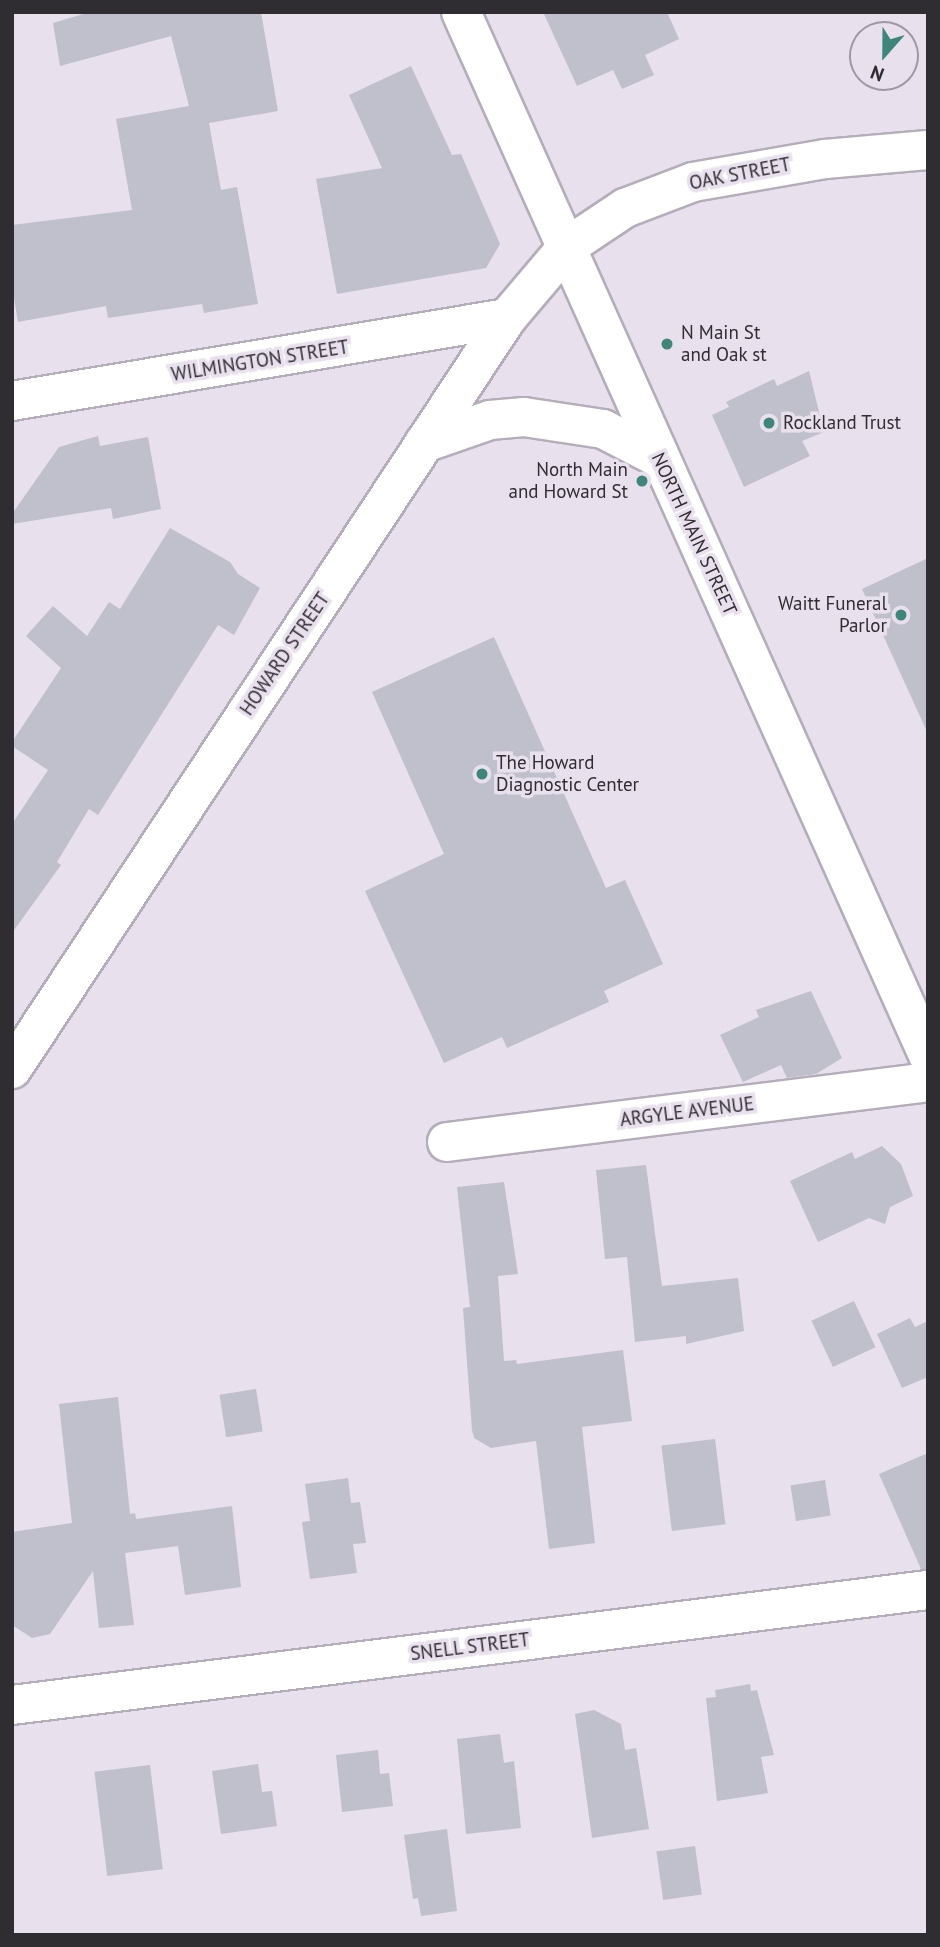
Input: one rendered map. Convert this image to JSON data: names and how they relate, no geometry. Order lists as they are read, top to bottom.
{
  "streets": {
    "main road": [
      "OAK STREET",
      "WILMINGTON STREET",
      "NORTH MAIN STREET",
      "HOWARD STREET",
      "ARGYLE AVENUE",
      "SNELL STREET"
    ]
  },
  "crossings": [
    ["OAK STREET", "NORTH MAIN STREET"],
    ["OAK STREET", "HOWARD STREET"],
    ["WILMINGTON STREET", "HOWARD STREET"],
    ["NORTH MAIN STREET", "HOWARD STREET"]
  ],
  "places": [
    "N Main St and Oak st",
    "Rockland Trust",
    "North Main and Howard St",
    "Waitt Funeral Parlor",
    "The Howard Diagnostic Center"
  ],
  "north": "bottom"
}
